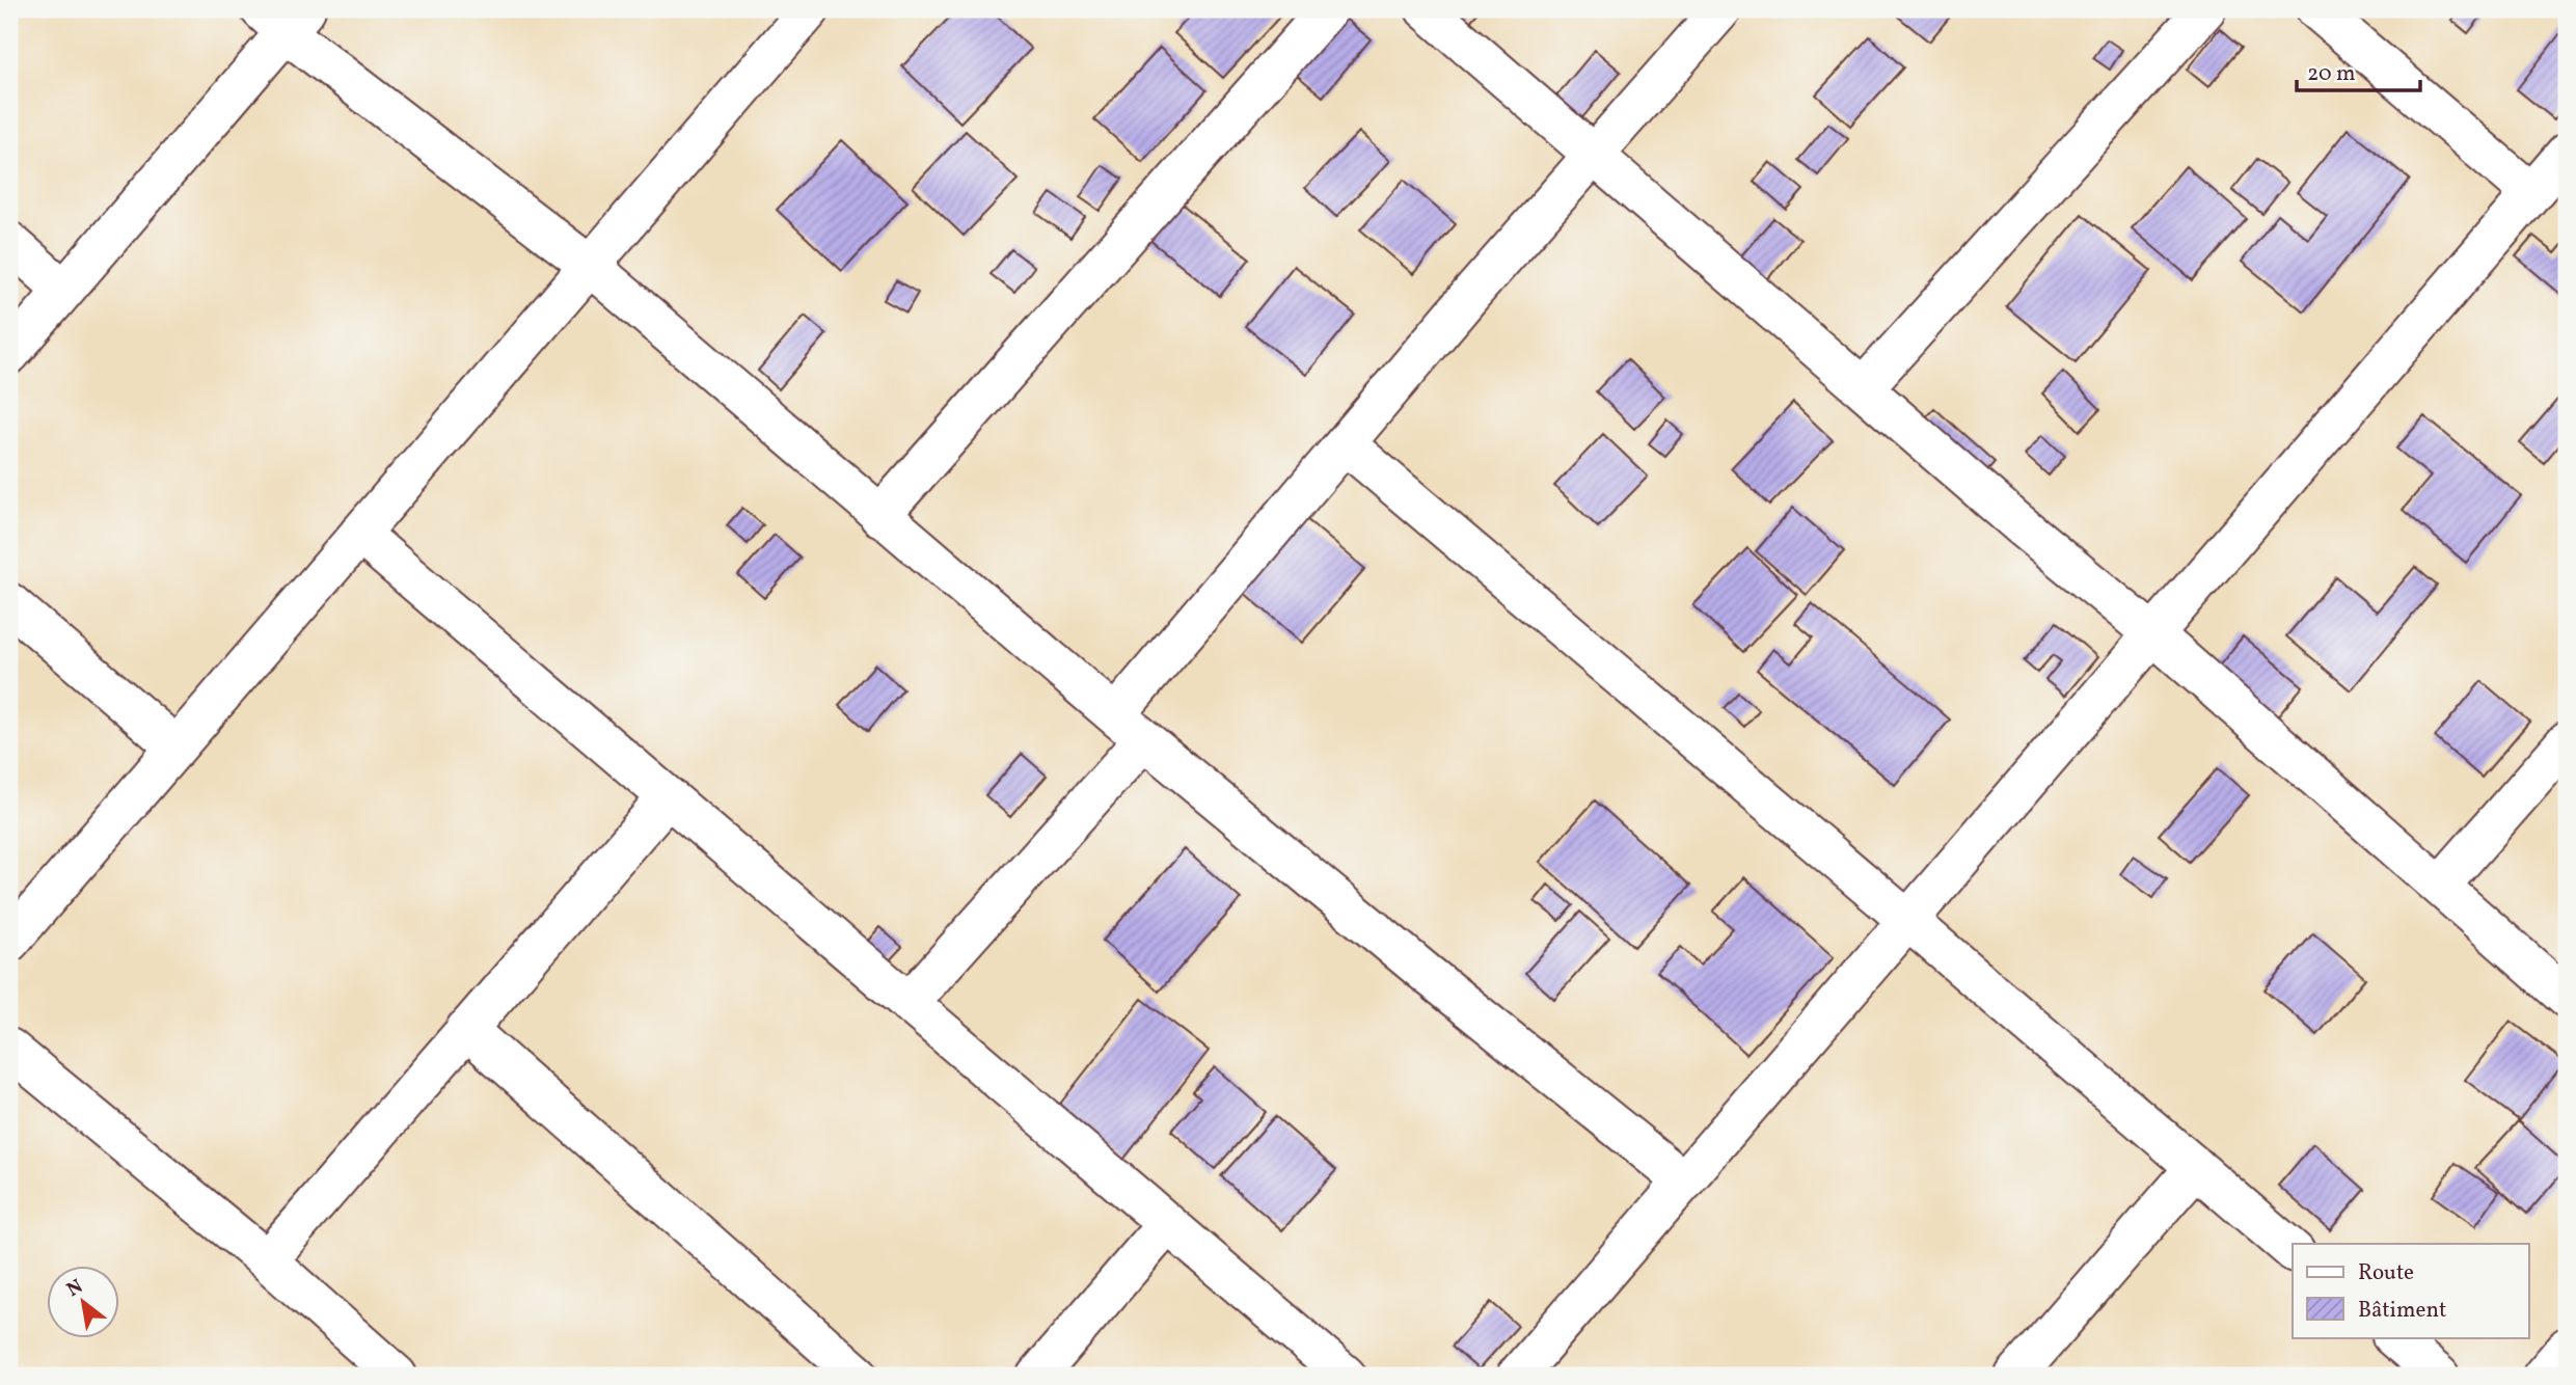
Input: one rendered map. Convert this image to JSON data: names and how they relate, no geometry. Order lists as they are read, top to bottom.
{
  "legend": ["Route", "Bâtiment"],
  "scale_bar": "20 m",
  "north": "top left"
}
